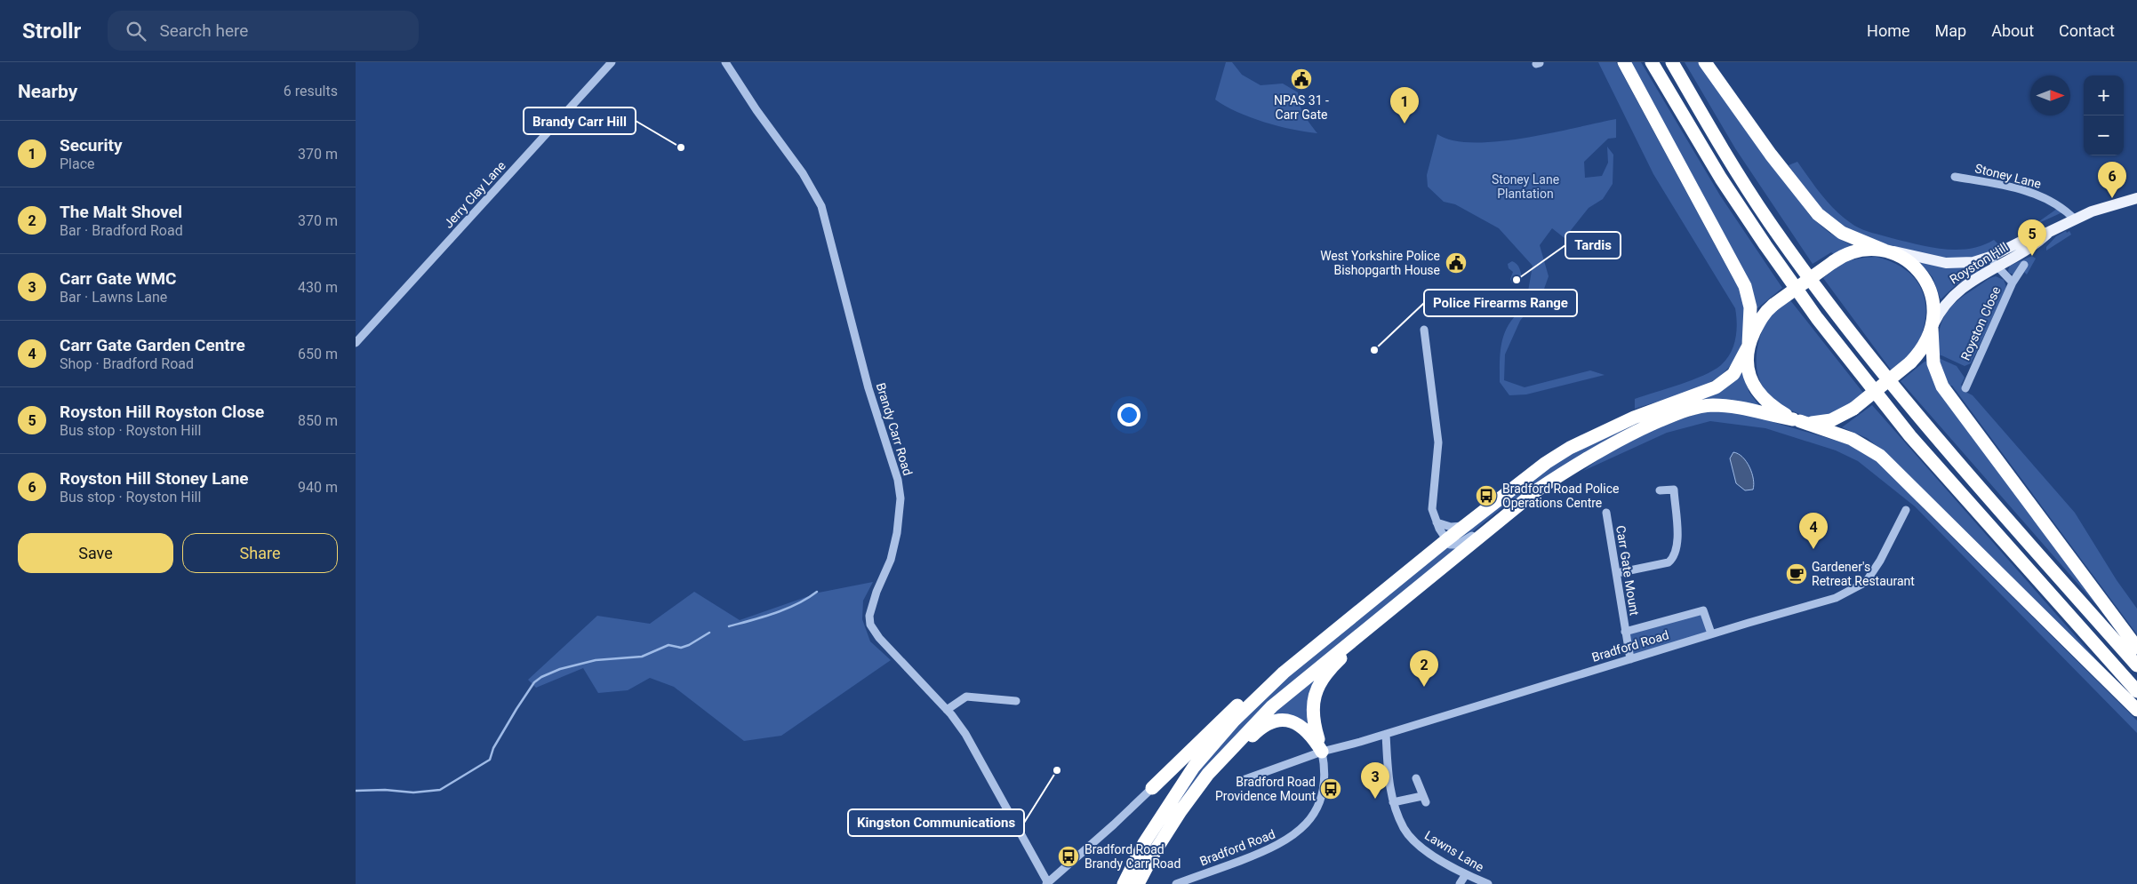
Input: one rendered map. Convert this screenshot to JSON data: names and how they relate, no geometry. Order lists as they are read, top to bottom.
{
  "streets": {
    "main road": ["Royston Hill"],
    "street": [
      "Stoney Lane",
      "Jerry Clay Lane",
      "Royston Close",
      "Brandy Carr Road",
      "Carr Gate Mount",
      "Bradford Road",
      "Lawns Lane"
    ]
  },
  "crossings": [
    ["Stoney Lane", "Royston Hill"],
    ["Royston Hill", "Royston Close"],
    ["Carr Gate Mount", "Bradford Road"],
    ["Bradford Road", "Lawns Lane"]
  ],
  "parks": ["Stoney Lane Plantation"],
  "places": {
    "public building": ["NPAS 31 - Carr Gate", "West Yorkshire Police Bishopgarth House"],
    "other": [
      "Brandy Carr Hill",
      "Tardis",
      "Police Firearms Range",
      "Kingston Communications"
    ],
    "bus stop": ["Bradford Road Police Operations Centre", "Bradford Road Providence Mount", "Bradford Road Brandy Carr Road"],
    "cafe": ["Gardener's Retreat Restaurant"]
  },
  "north": "right",
  "page": {
    "header": "Strollr",
    "search": "Search here",
    "nav": [
      "Home",
      "Map",
      "About",
      "Contact"
    ],
    "heading": ["Nearby", "6 results"],
    "map_buttons": ["+", "−"],
    "pins": [
      "1",
      "6",
      "5",
      "4",
      "2",
      "3"
    ],
    "list": [
      {
        "mark": "1",
        "name": "Security",
        "note": "Place",
        "value": "370 m"
      },
      {
        "mark": "2",
        "name": "The Malt Shovel",
        "note": "Bar · Bradford Road",
        "value": "370 m"
      },
      {
        "mark": "3",
        "name": "Carr Gate WMC",
        "note": "Bar · Lawns Lane",
        "value": "430 m"
      },
      {
        "mark": "4",
        "name": "Carr Gate Garden Centre",
        "note": "Shop · Bradford Road",
        "value": "650 m"
      },
      {
        "mark": "5",
        "name": "Royston Hill Royston Close",
        "note": "Bus stop · Royston Hill",
        "value": "850 m"
      },
      {
        "mark": "6",
        "name": "Royston Hill Stoney Lane",
        "note": "Bus stop · Royston Hill",
        "value": "940 m"
      }
    ],
    "buttons": ["Save", "Share"]
  }
}
